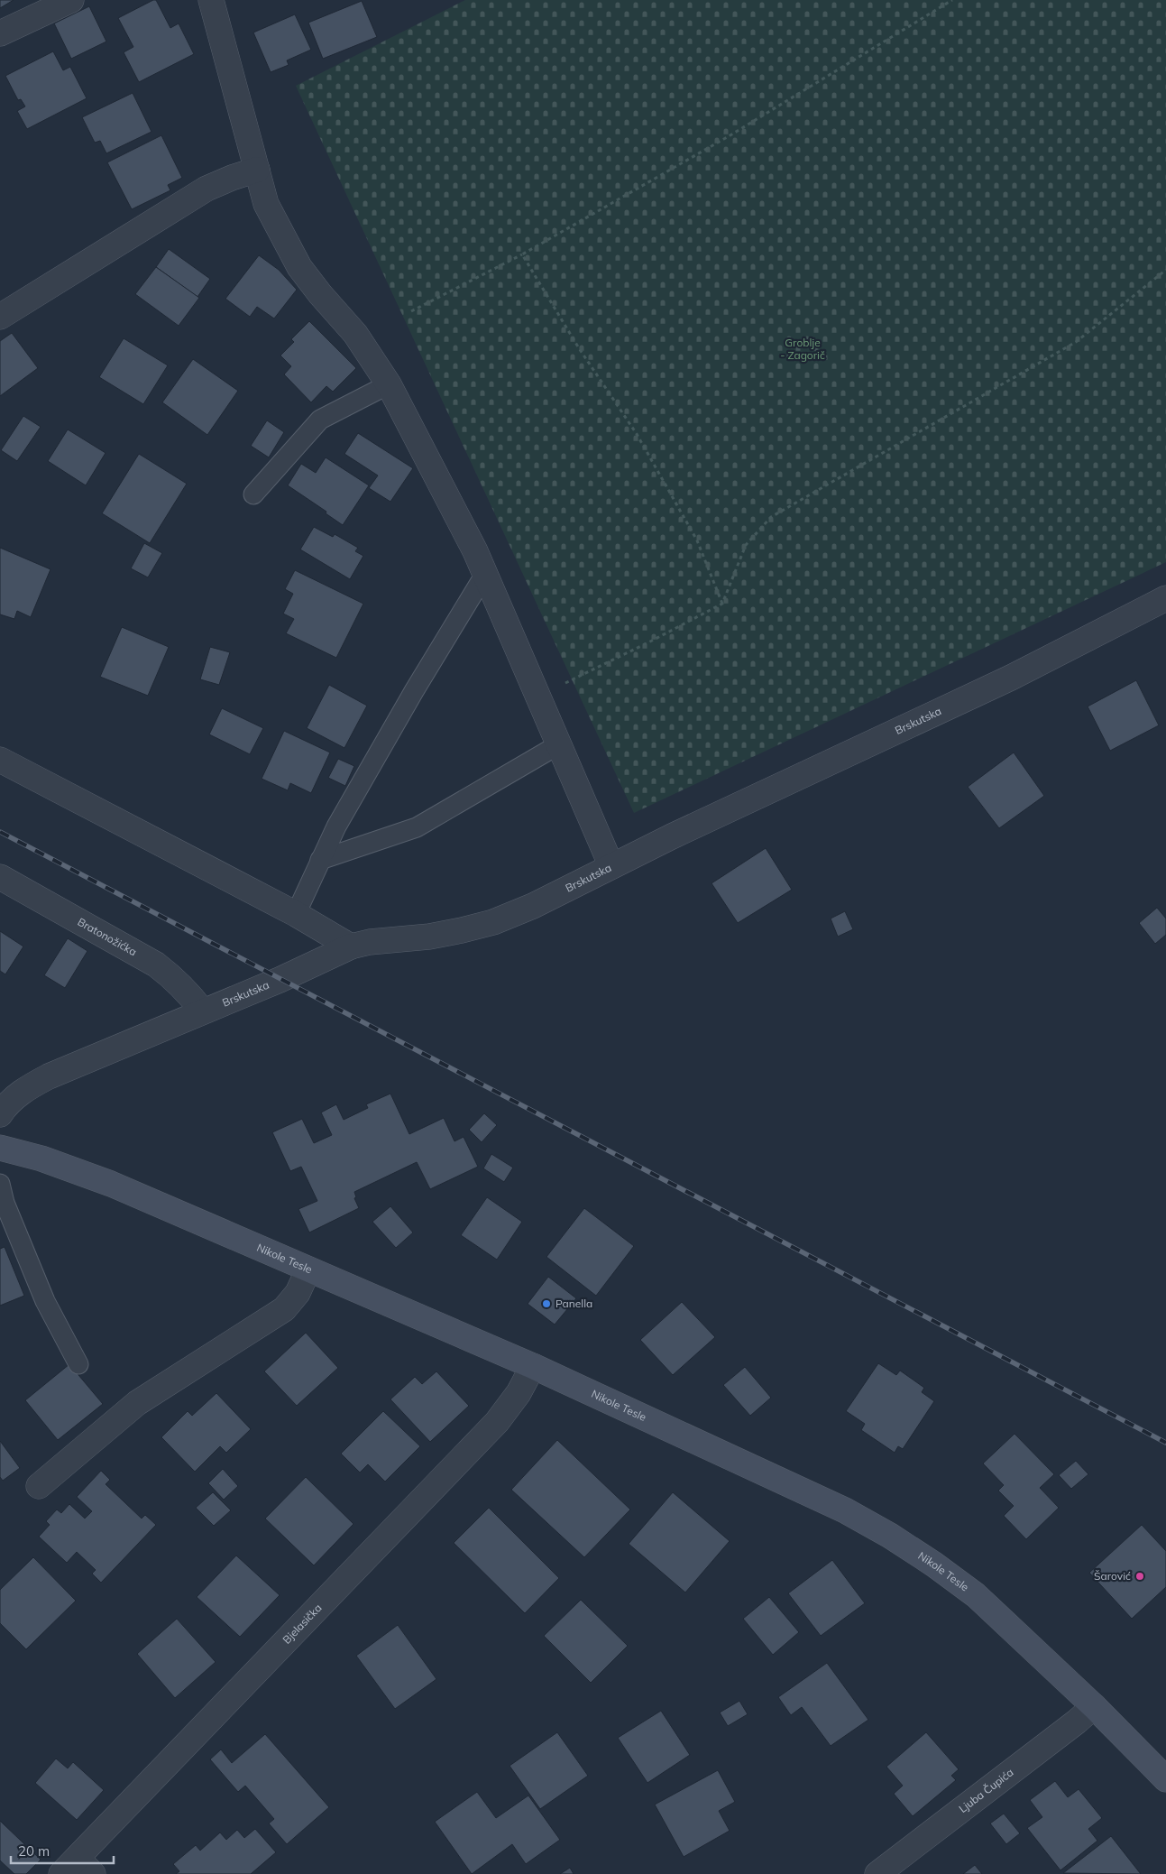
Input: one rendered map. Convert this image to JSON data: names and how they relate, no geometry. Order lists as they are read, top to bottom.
{
  "streets": {
    "street": [
      "Brskutska",
      "Bratonožićka",
      "Nikole Tesle",
      "Bjelasička",
      "Ljuba Čupića"
    ]
  },
  "crossings": [
    ["Brskutska", "Bratonožićka"],
    ["Nikole Tesle", "Bjelasička"],
    ["Nikole Tesle", "Ljuba Čupića"]
  ],
  "parks": ["Groblje - Zagorič"],
  "places": ["Panella", "Šarović"],
  "scale_bar": "20 m"
}
